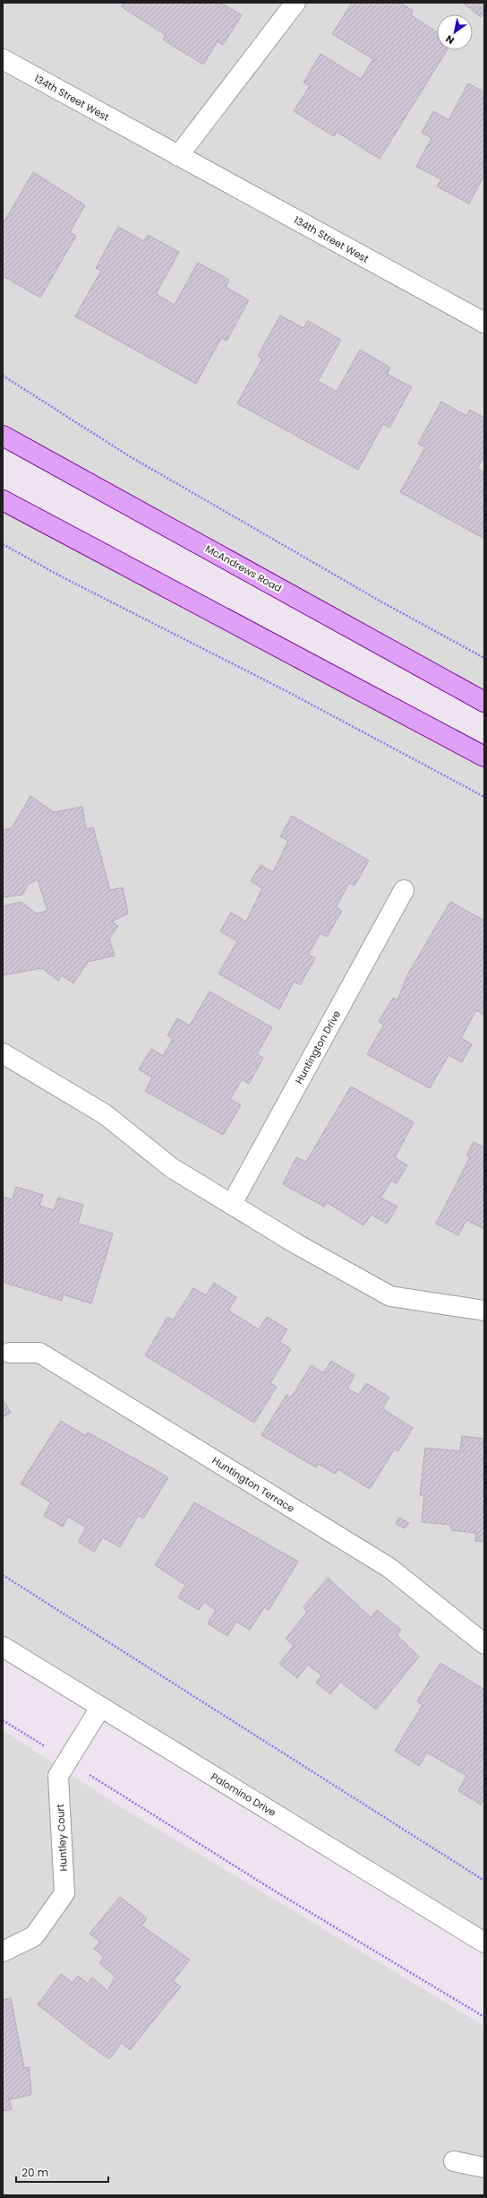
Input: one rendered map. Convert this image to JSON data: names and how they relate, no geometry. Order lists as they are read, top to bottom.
{
  "streets": {
    "main road": ["McAndrews Road"],
    "street": [
      "134th Street West",
      "Huntington Drive",
      "Huntington Terrace",
      "Palomino Drive",
      "Huntley Court"
    ]
  },
  "crossings": [
    ["Palomino Drive", "Huntley Court"]
  ],
  "scale_bar": "20 m",
  "north": "bottom left"
}
